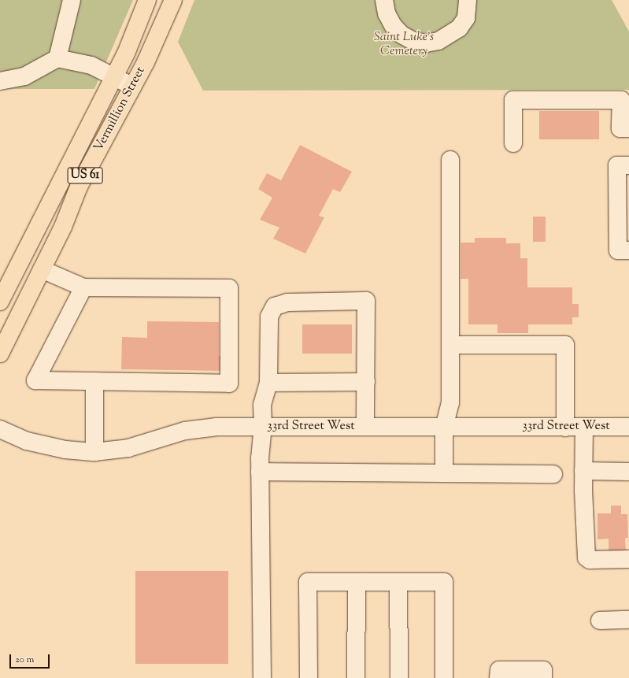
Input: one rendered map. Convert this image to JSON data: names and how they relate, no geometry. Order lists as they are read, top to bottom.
{
  "streets": {
    "highway": ["Vermillion Street", "US 61"],
    "street": ["33rd Street West"]
  },
  "parks": ["Saint Luke's Cemetery"],
  "scale_bar": "20 m"
}
